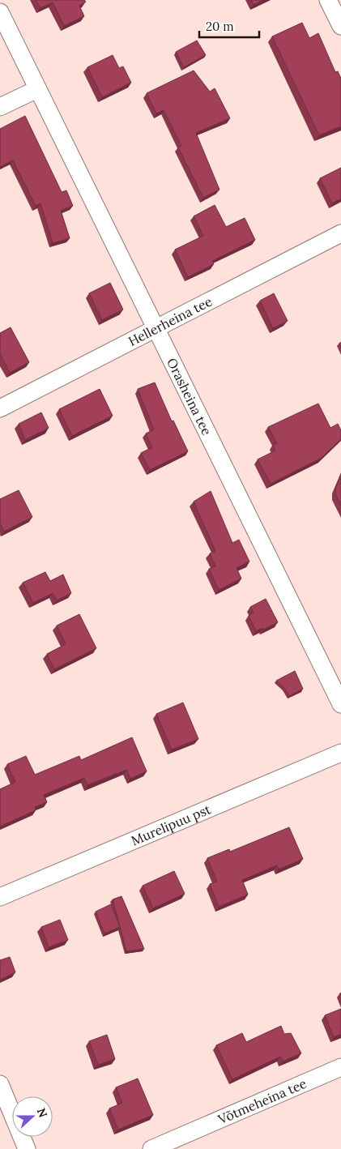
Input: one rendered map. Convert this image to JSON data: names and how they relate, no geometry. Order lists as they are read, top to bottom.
{
  "streets": {
    "street": [
      "Hellerheina tee",
      "Orasheina tee",
      "Murelipuu pst",
      "Võtmeheina tee"
    ]
  },
  "crossings": [
    ["Hellerheina tee", "Orasheina tee"]
  ],
  "scale_bar": "20 m",
  "north": "right"
}
